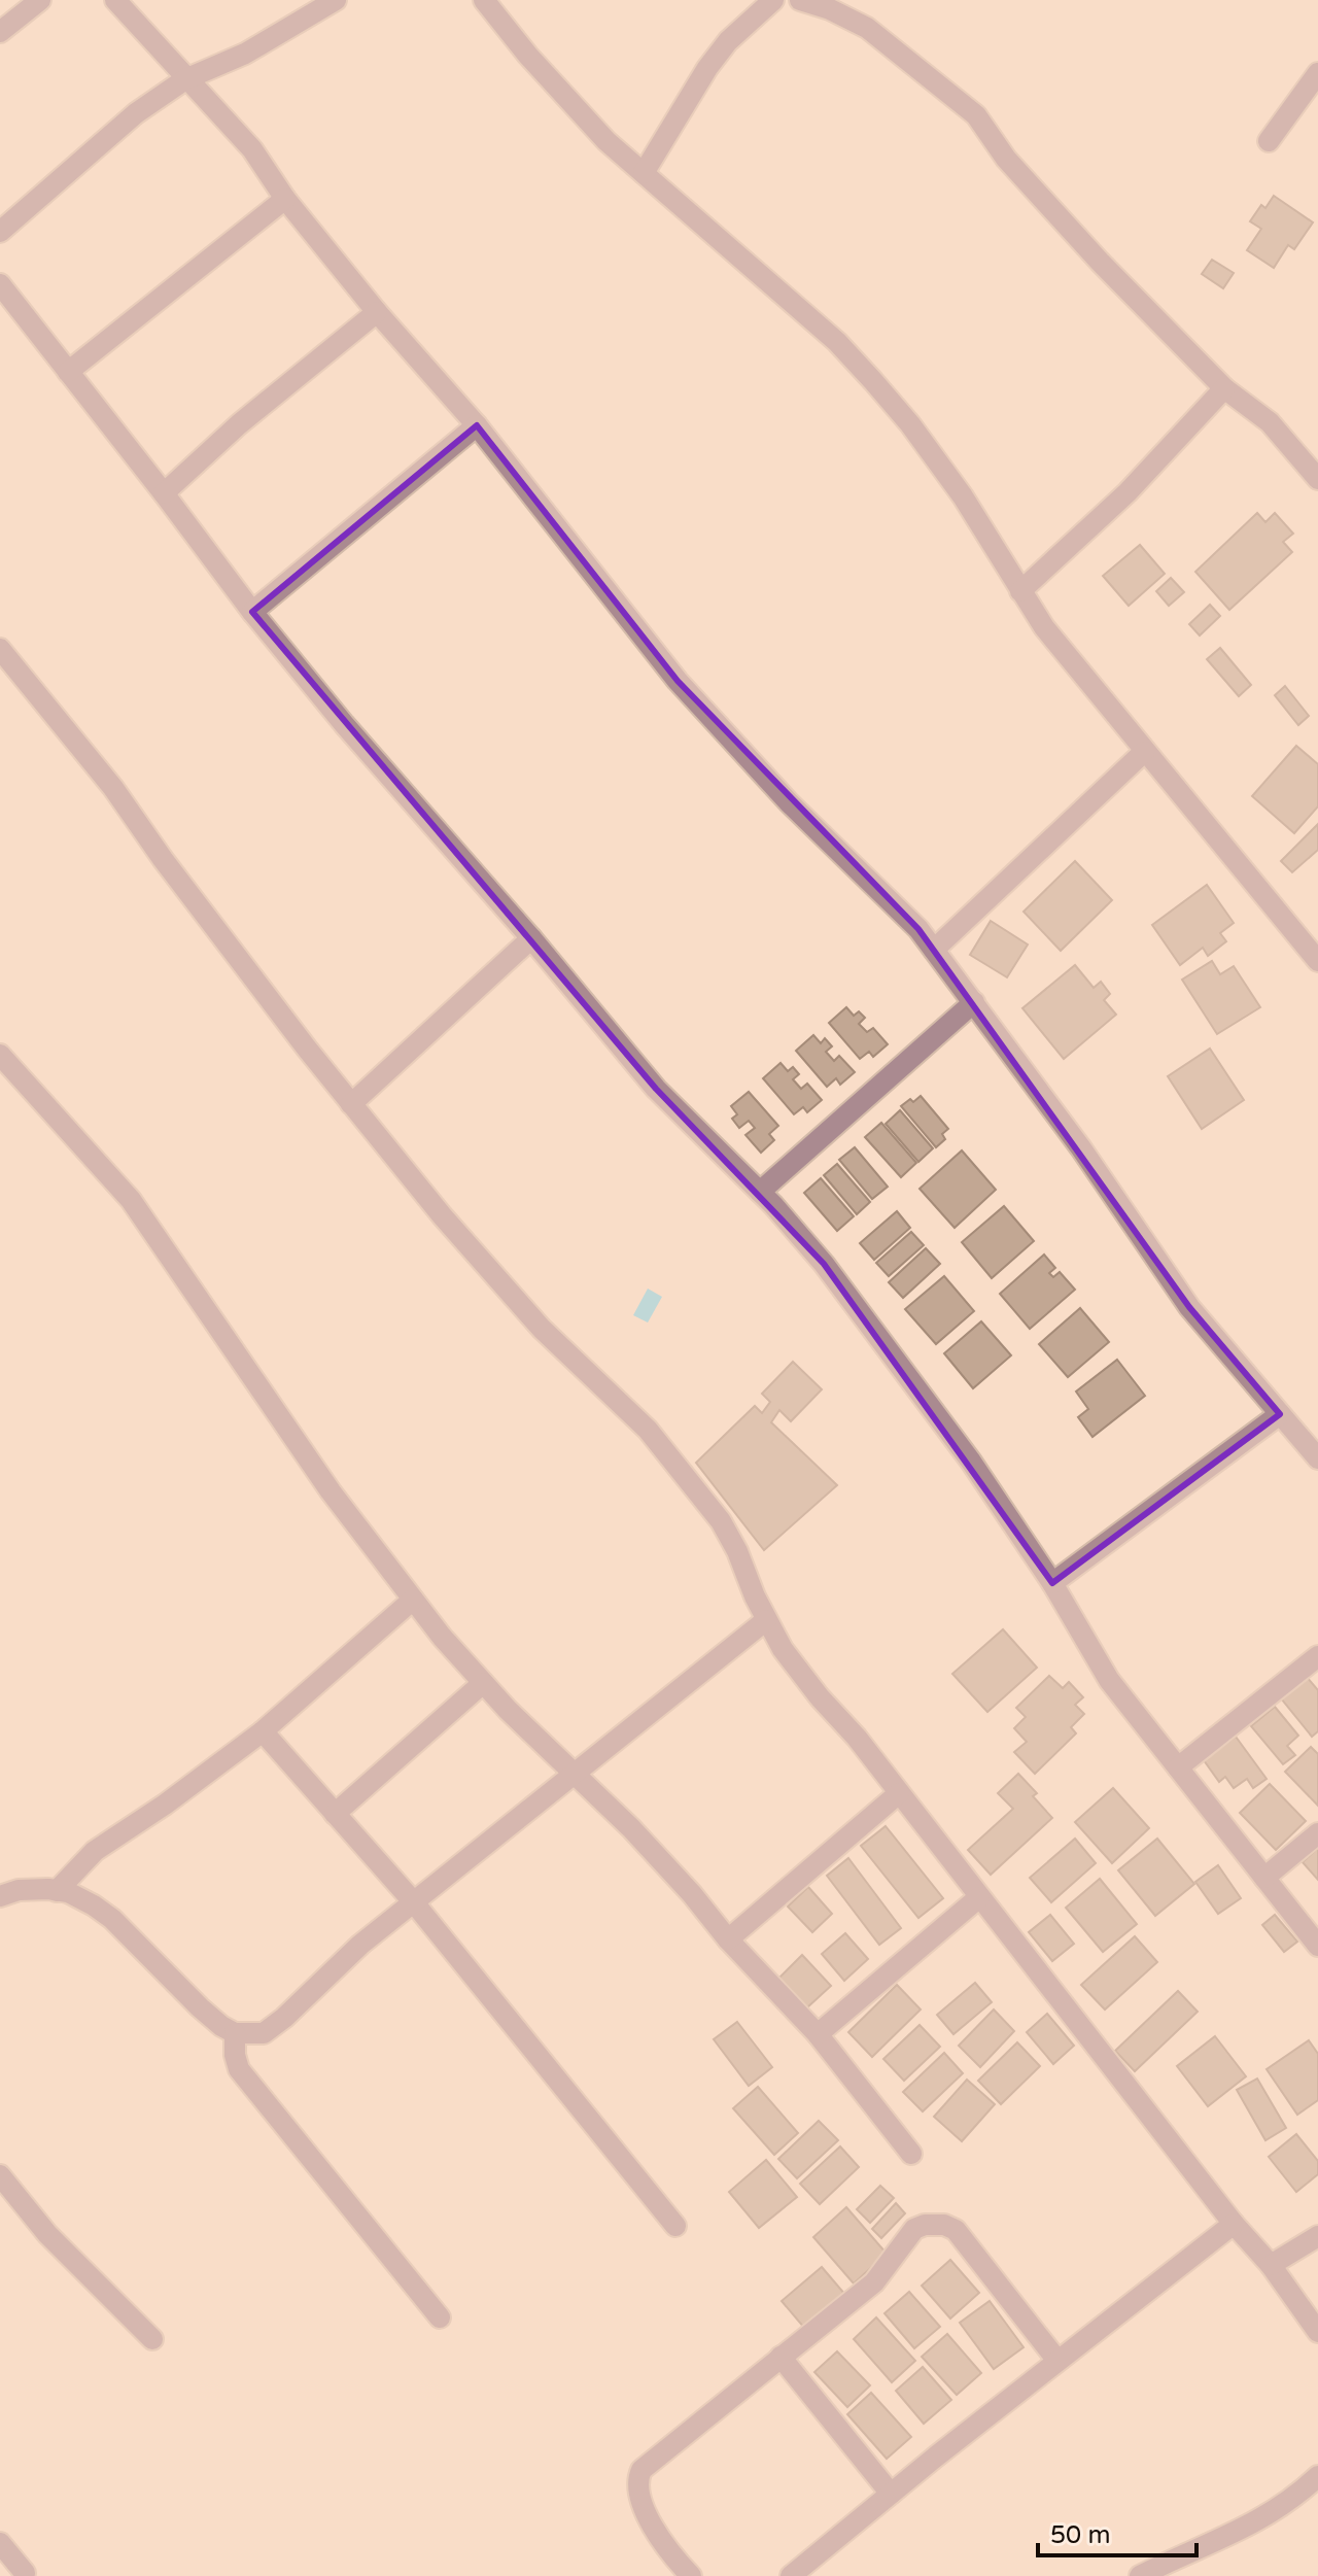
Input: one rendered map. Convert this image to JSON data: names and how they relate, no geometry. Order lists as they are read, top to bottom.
{
  "scale_bar": "50 m"
}
